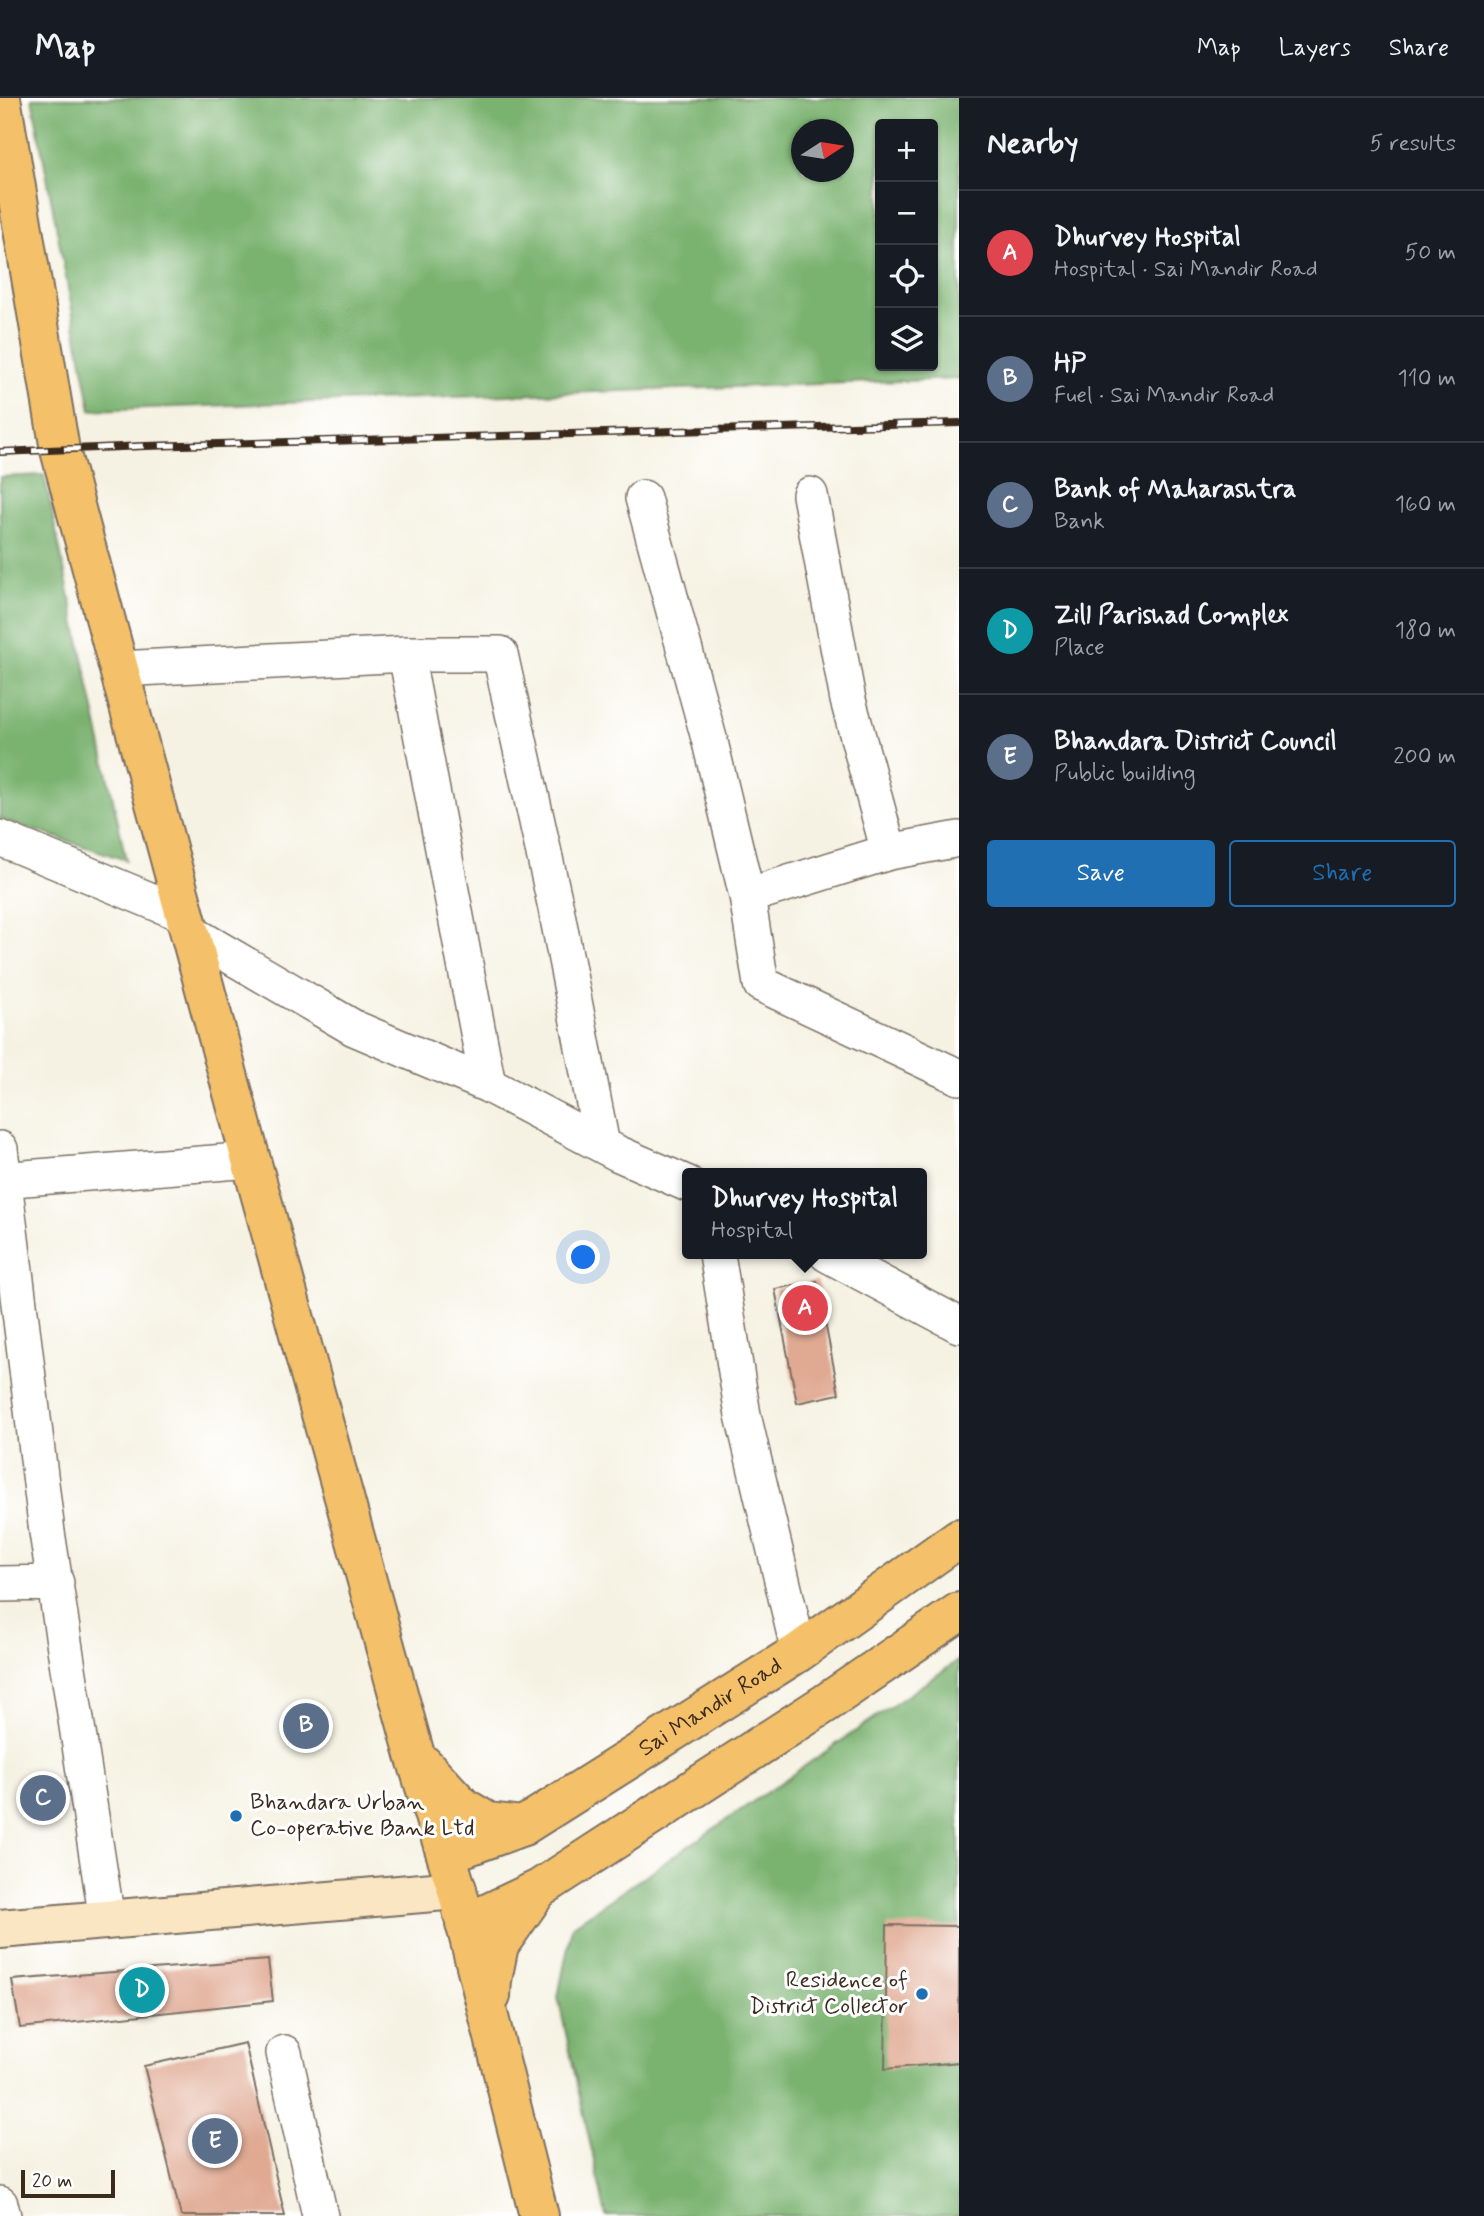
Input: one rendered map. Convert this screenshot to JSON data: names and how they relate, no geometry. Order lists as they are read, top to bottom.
{
  "streets": {
    "highway": ["Sai Mandir Road"]
  },
  "places": ["Bhandara Urban Co-operative Bank Ltd", "Residence of District Collector"],
  "scale_bar": "20 m",
  "north": "right",
  "page": {
    "header": "Map",
    "nav": ["Map", "Layers", "Share"],
    "heading": ["Nearby", "5 results"],
    "map_buttons": ["+", "−"],
    "list": [
      {
        "mark": "A",
        "name": "Dhurvey Hospital",
        "note": "Hospital · Sai Mandir Road",
        "value": "50 m"
      },
      {
        "mark": "B",
        "name": "HP",
        "note": "Fuel · Sai Mandir Road",
        "value": "110 m"
      },
      {
        "mark": "C",
        "name": "Bank of Maharashtra",
        "note": "Bank",
        "value": "160 m"
      },
      {
        "mark": "D",
        "name": "Zill Parishad Complex",
        "note": "Place",
        "value": "180 m"
      },
      {
        "mark": "E",
        "name": "Bhandara District Council",
        "note": "Public building",
        "value": "200 m"
      }
    ],
    "buttons": ["Save", "Share"],
    "popup": ["Dhurvey Hospital", "Hospital"],
    "pins": [
      "A",
      "B",
      "C",
      "D",
      "E"
    ],
    "scale": "20 m"
  }
}
